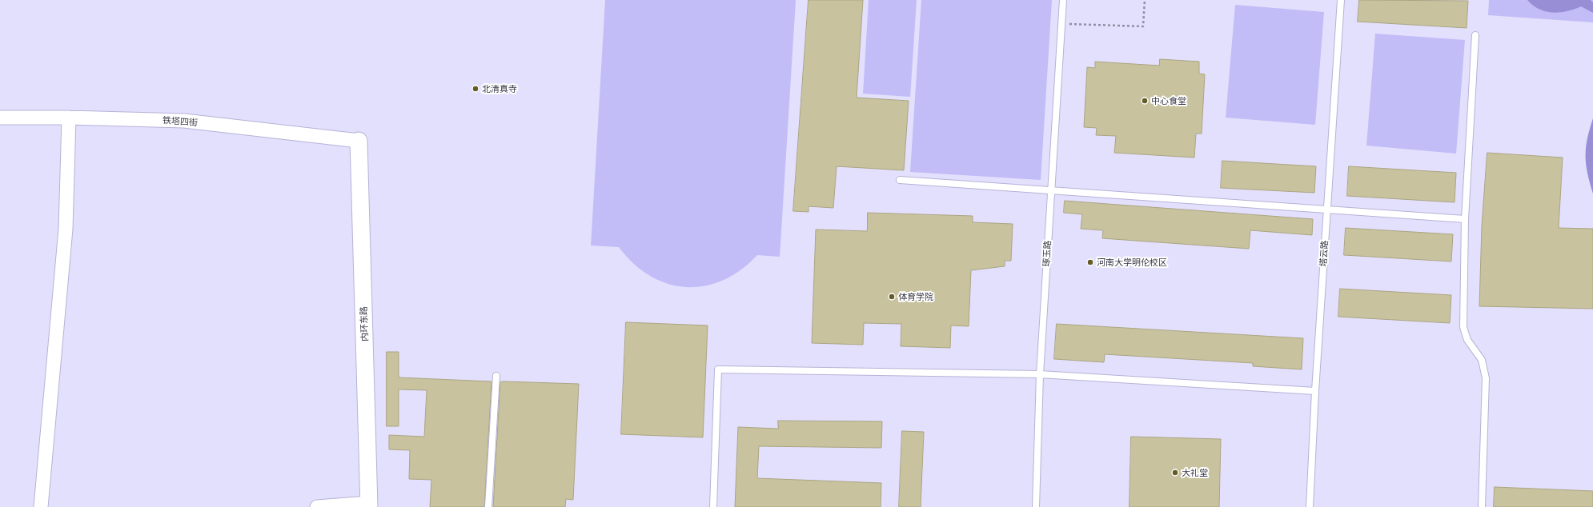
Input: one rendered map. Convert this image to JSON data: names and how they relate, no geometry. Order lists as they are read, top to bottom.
{
  "streets": {
    "street": ["铁塔四街", "内环东路"],
    "lane": ["琢玉路", "塔云路"]
  },
  "crossings": [
    ["铁塔四街", "内环东路"]
  ],
  "places": [
    "北清真寺",
    "中心食堂",
    "河南大学明伦校区",
    "体育学院",
    "大礼堂"
  ]
}
